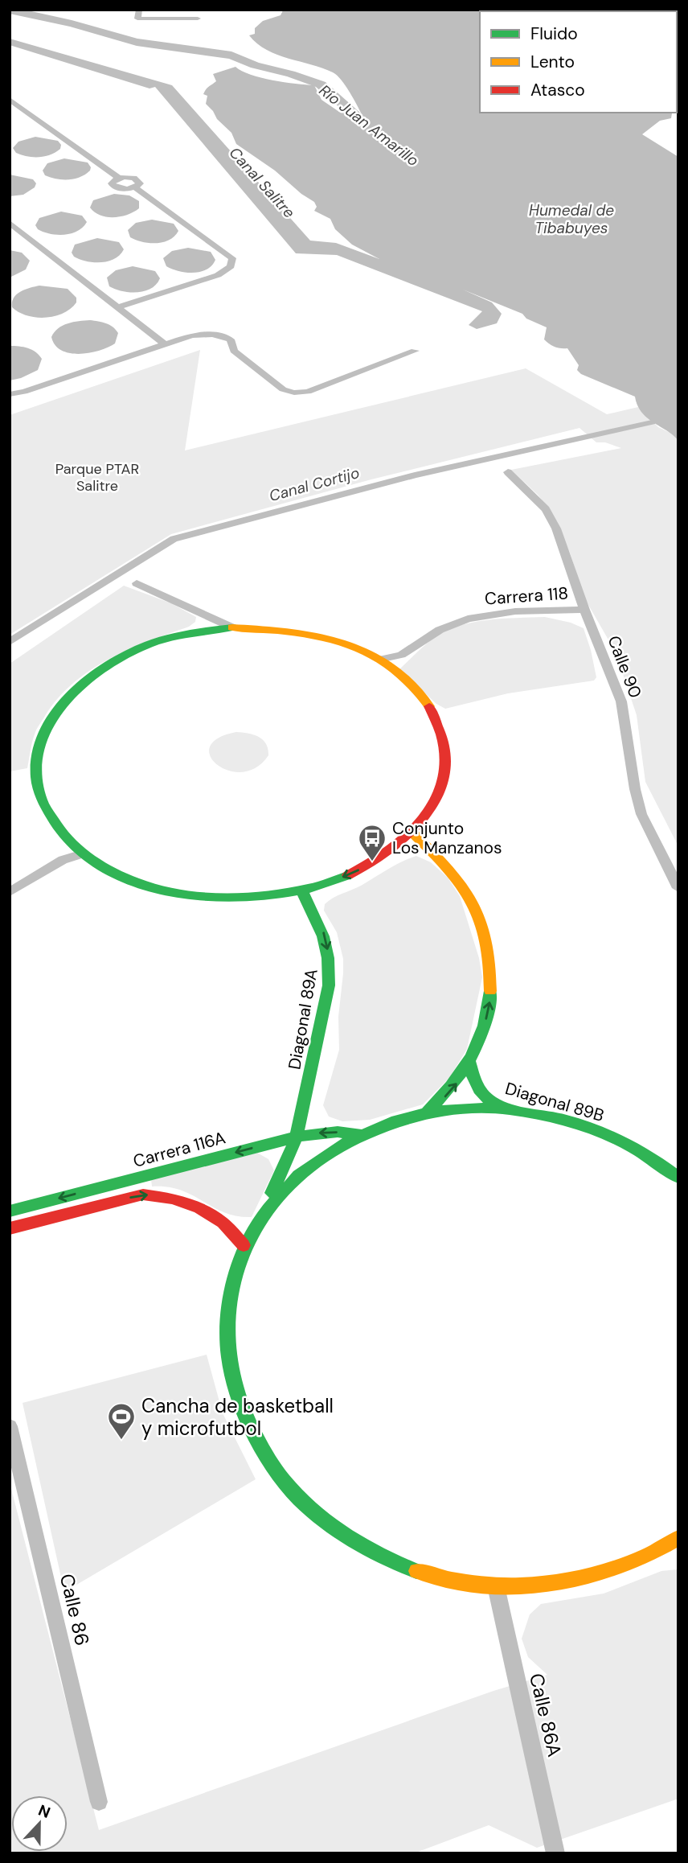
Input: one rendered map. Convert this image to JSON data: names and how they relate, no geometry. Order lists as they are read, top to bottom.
{
  "streets": {
    "street": [
      "Carrera 118",
      "Calle 90",
      "Diagonal 89A",
      "Diagonal 89B",
      "Carrera 116A",
      "Calle 86",
      "Calle 86A"
    ]
  },
  "crossings": [
    ["Carrera 118", "Calle 90"],
    ["Diagonal 89A", "Diagonal 89B"],
    ["Diagonal 89A", "Carrera 116A"],
    ["Diagonal 89A", "Calle 86A"]
  ],
  "water": [
    "Río Juan Amarillo",
    "Canal Salitre",
    "Humedal de Tibabuyes",
    "Canal Cortijo"
  ],
  "parks": ["Parque PTAR Salitre"],
  "places": {
    "bus stop": ["Conjunto Los Manzanos"],
    "sports": ["Cancha de basketball y microfutbol"]
  },
  "legend": ["Fluido", "Lento", "Atasco"],
  "north": "top"
}
